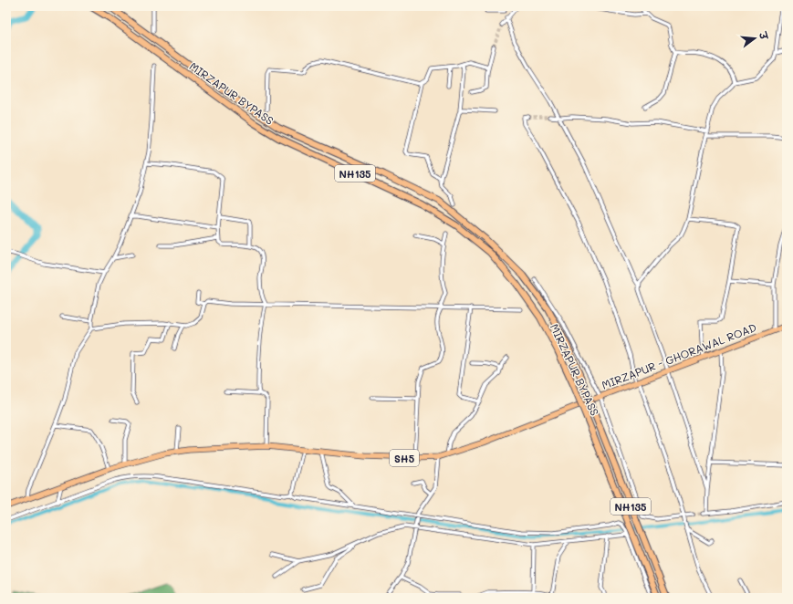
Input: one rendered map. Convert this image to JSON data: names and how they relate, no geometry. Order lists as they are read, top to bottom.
{
  "streets": {
    "highway": ["MIRZAPUR BYPASS", "NH135"],
    "main road": ["MIRZAPUR - GHORAWAL ROAD", "SH5"]
  },
  "north": "right"
}
